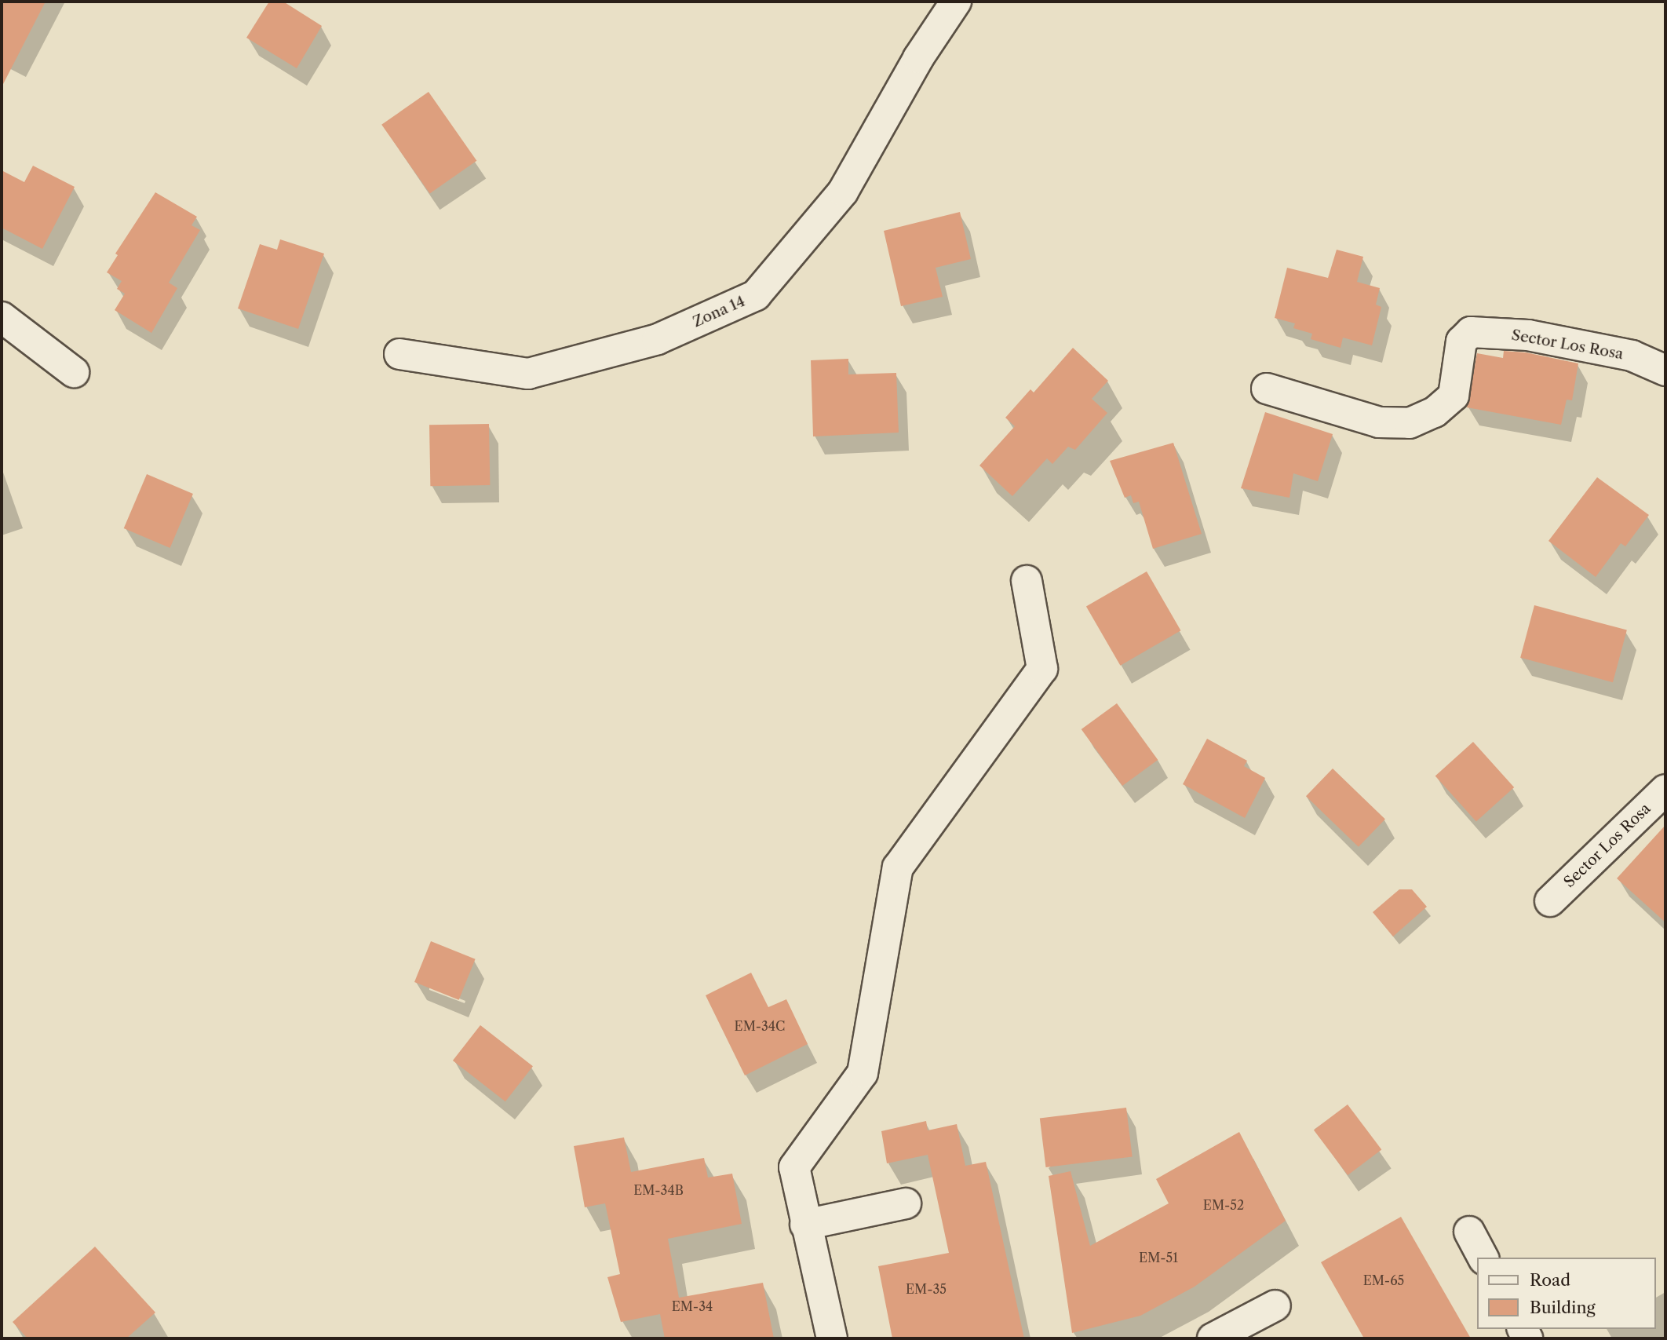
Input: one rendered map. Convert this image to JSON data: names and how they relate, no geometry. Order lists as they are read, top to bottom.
{
  "streets": {
    "street": ["Zona 14", "Sector Los Rosa"]
  },
  "house_numbers": [
    "EM-34C",
    "EM-34B",
    "EM-52",
    "EM-51",
    "EM-65",
    "EM-35",
    "EM-34"
  ],
  "legend": ["Road", "Building"]
}
